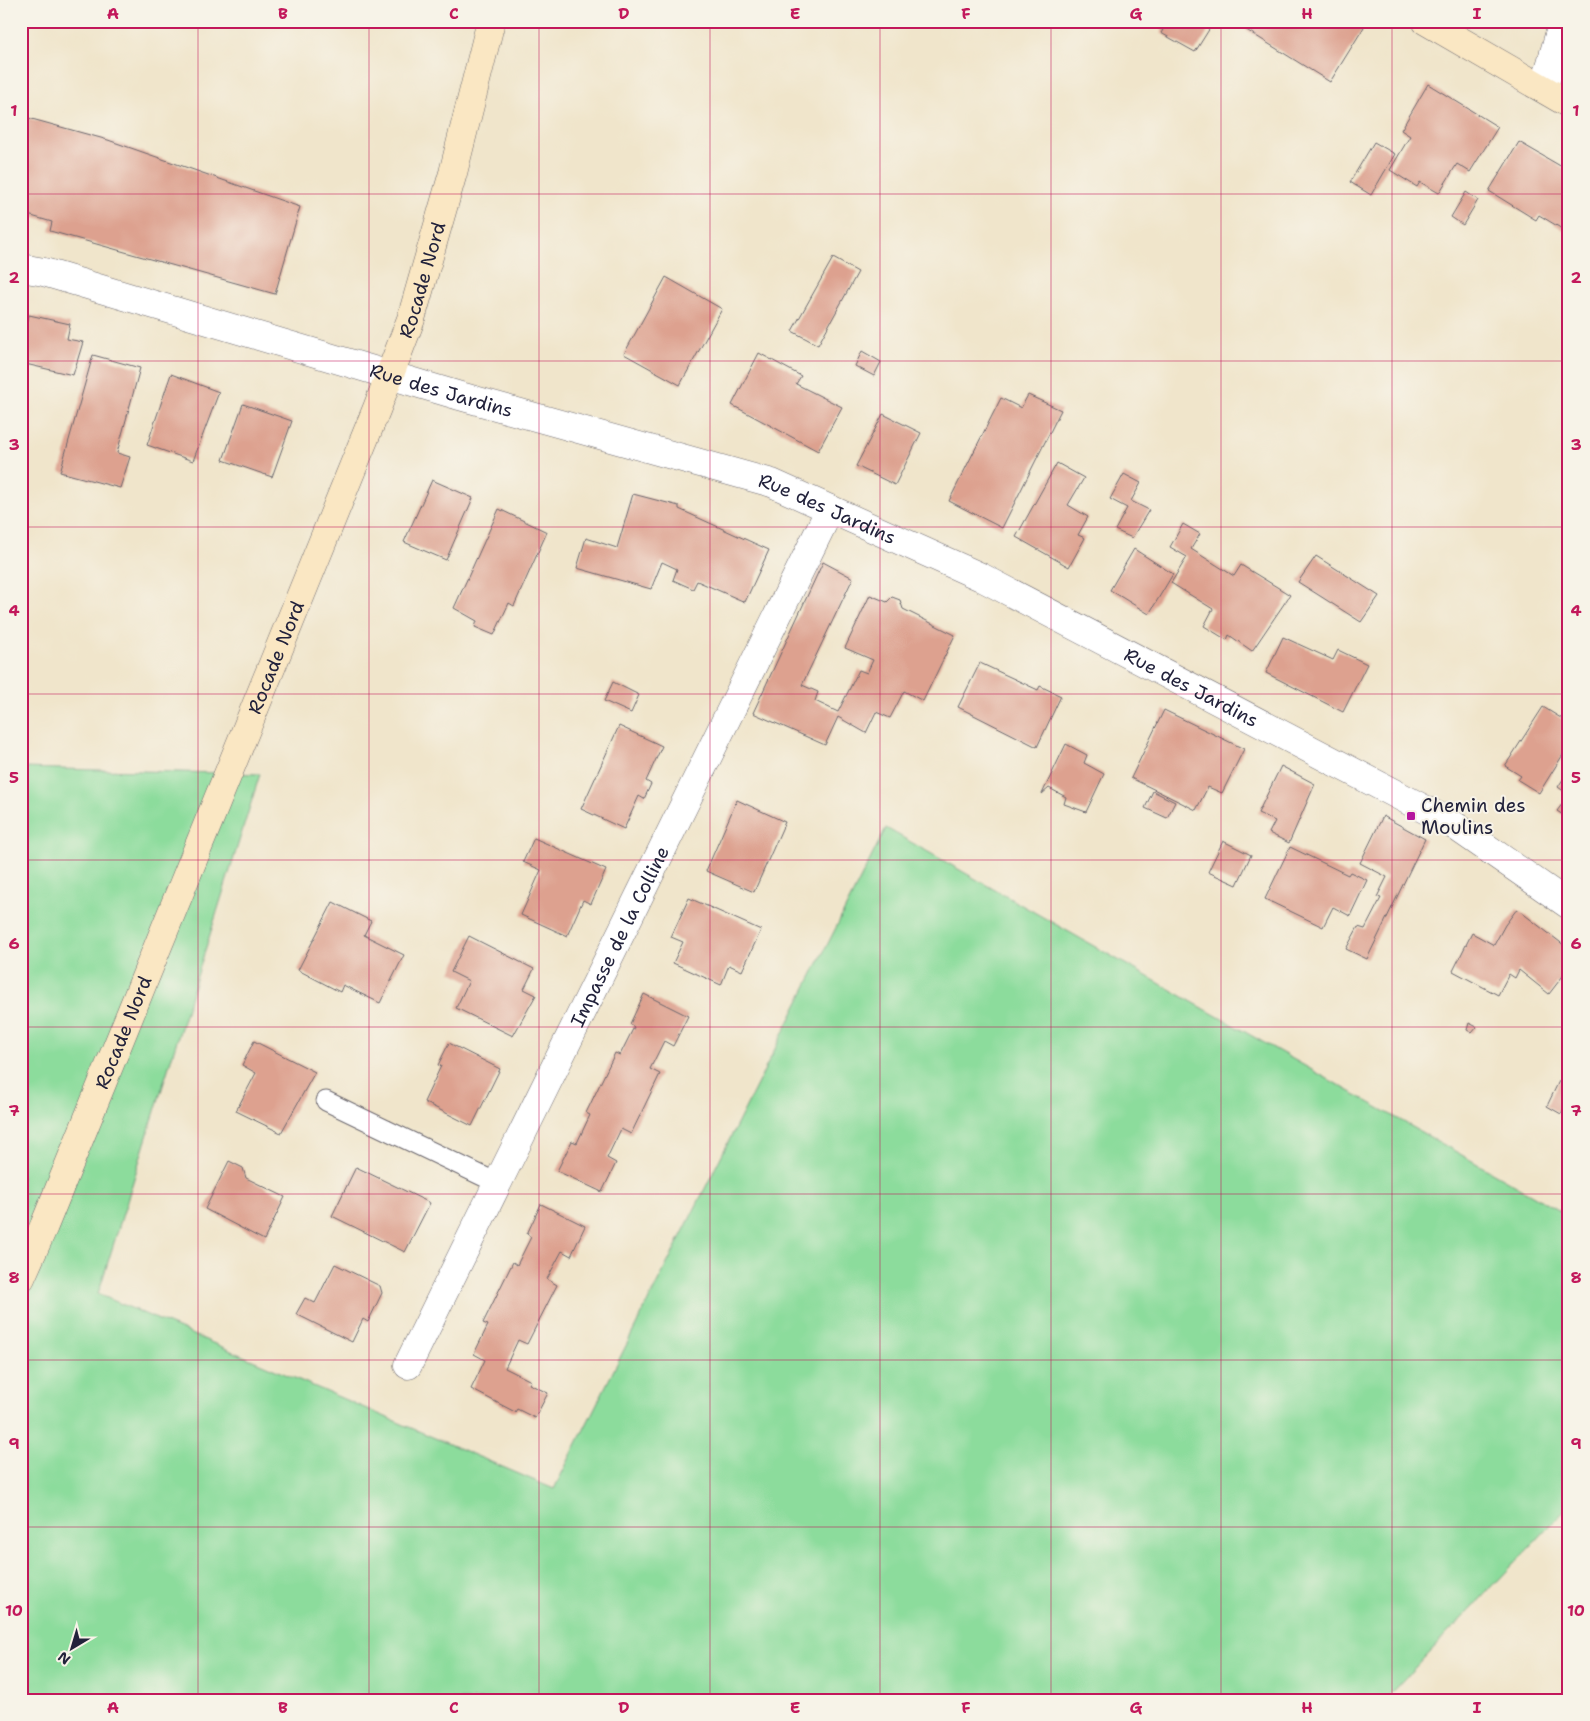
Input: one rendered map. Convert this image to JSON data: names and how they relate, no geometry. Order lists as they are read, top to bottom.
{
  "streets": {
    "main road": ["Rocade Nord"],
    "street": ["Rue des Jardins", "Impasse de la Colline"]
  },
  "crossings": [
    ["Rocade Nord", "Rue des Jardins"],
    ["Rue des Jardins", "Impasse de la Colline"]
  ],
  "places": {
    "transit": ["Chemin des Moulins"]
  },
  "north": "bottom left",
  "grid": {
    "columns": [
      "A",
      "B",
      "C",
      "D",
      "E",
      "F",
      "G",
      "H",
      "I"
    ],
    "rows": [
      "1",
      "2",
      "3",
      "4",
      "5",
      "6",
      "7",
      "8",
      "9",
      "10"
    ]
  }
}
